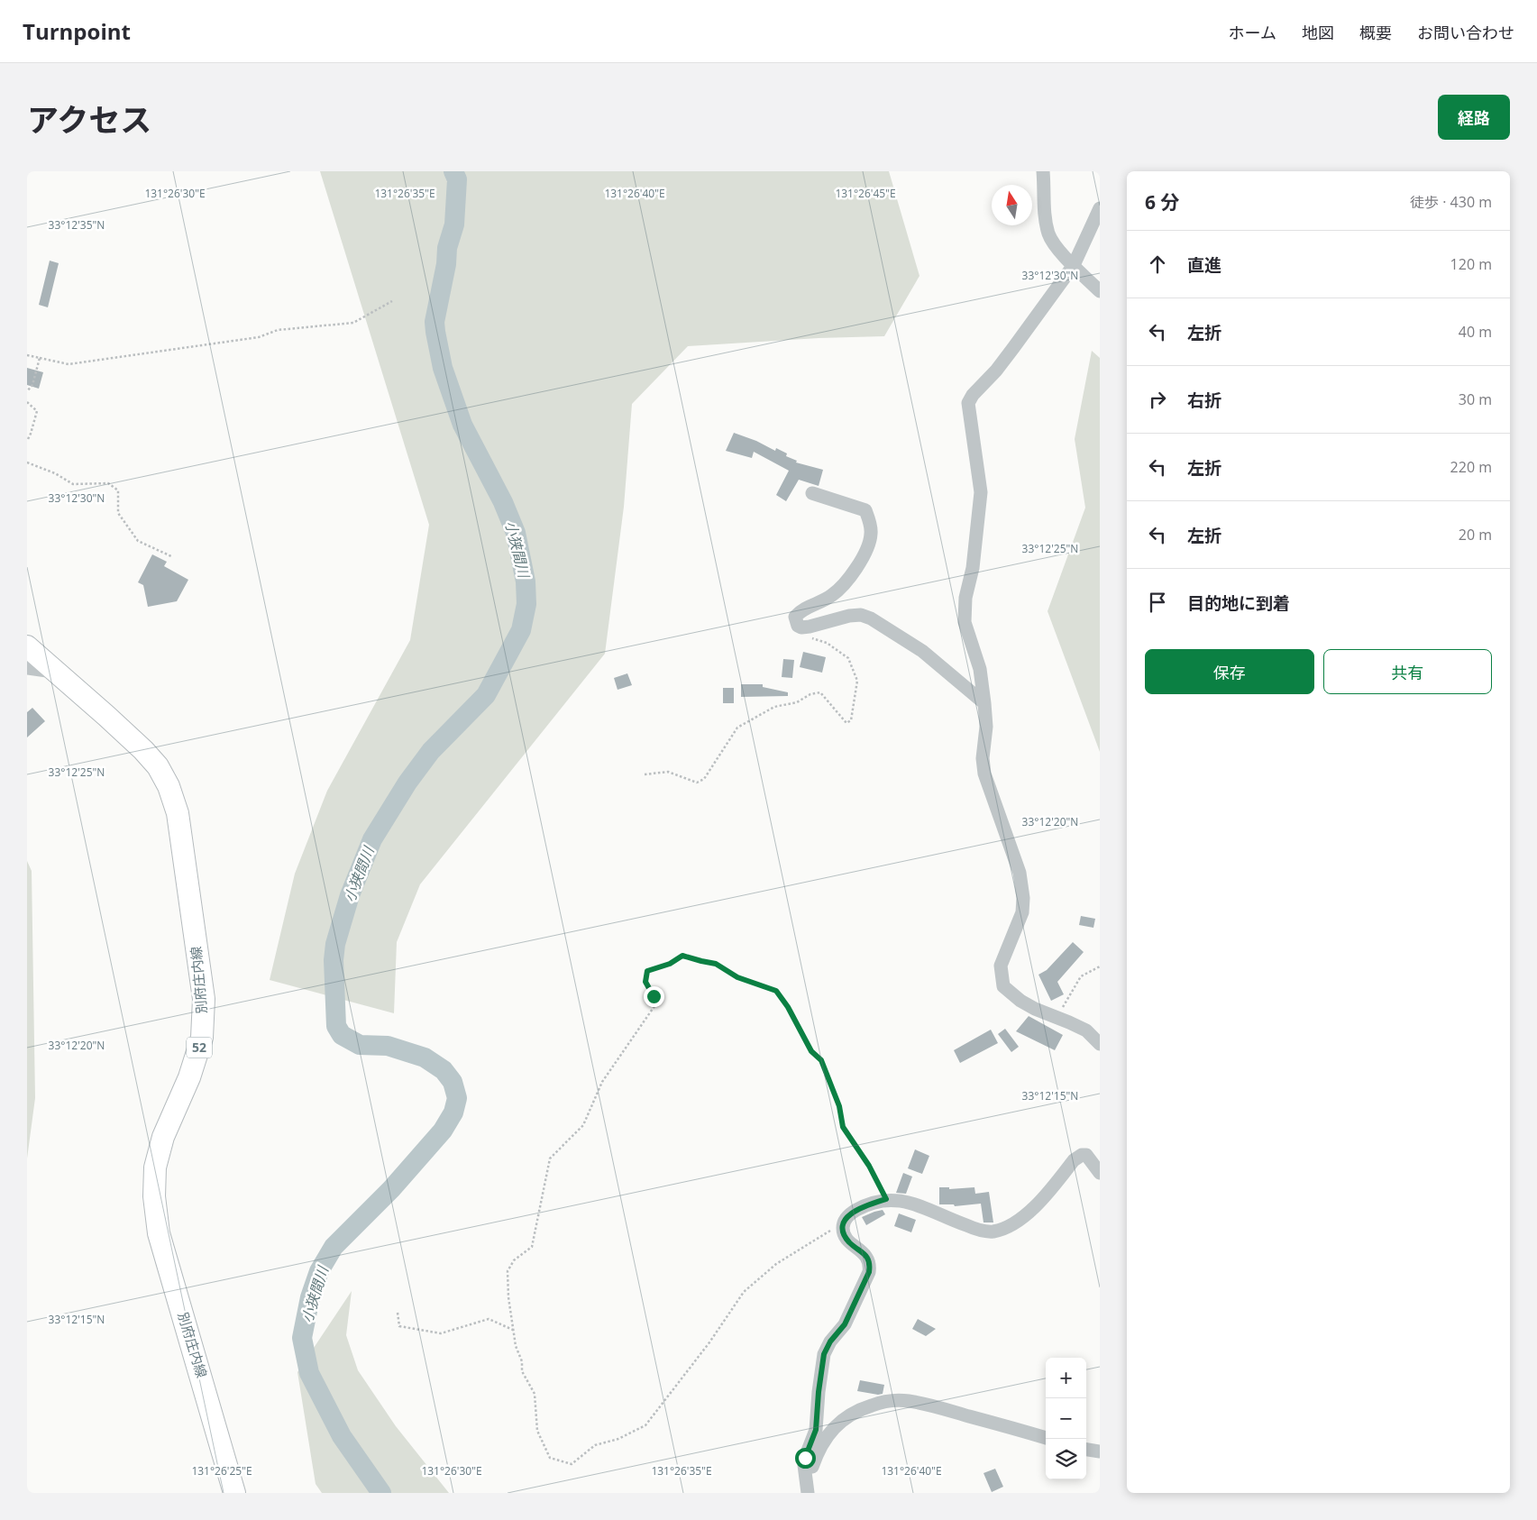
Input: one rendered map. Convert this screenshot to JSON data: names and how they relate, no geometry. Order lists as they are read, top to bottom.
{
  "streets": {
    "main road": ["別府庄内線", "52"]
  },
  "water": ["小狭間川"],
  "north": "top",
  "page": {
    "header": "Turnpoint",
    "nav": [
      "ホーム",
      "地図",
      "概要",
      "お問い合わせ"
    ],
    "title": "アクセス",
    "buttons": [
      "経路",
      ["保存", "共有"]
    ],
    "heading": ["6 分", "徒歩 · 430 m"],
    "list": [
      ["直進", "120 m"],
      ["左折", "40 m"],
      ["右折", "30 m"],
      ["左折", "220 m"],
      ["左折", "20 m"],
      "目的地に到着"
    ],
    "map_buttons": ["+", "−"]
  },
  "coordinates": [
    "131°26'30\"E",
    "131°26'35\"E",
    "131°26'40\"E",
    "131°26'45\"E",
    "33°12'35\"N",
    "33°12'30\"N",
    "33°12'25\"N",
    "33°12'20\"N",
    "33°12'15\"N",
    "131°26'25\"E"
  ]
}
